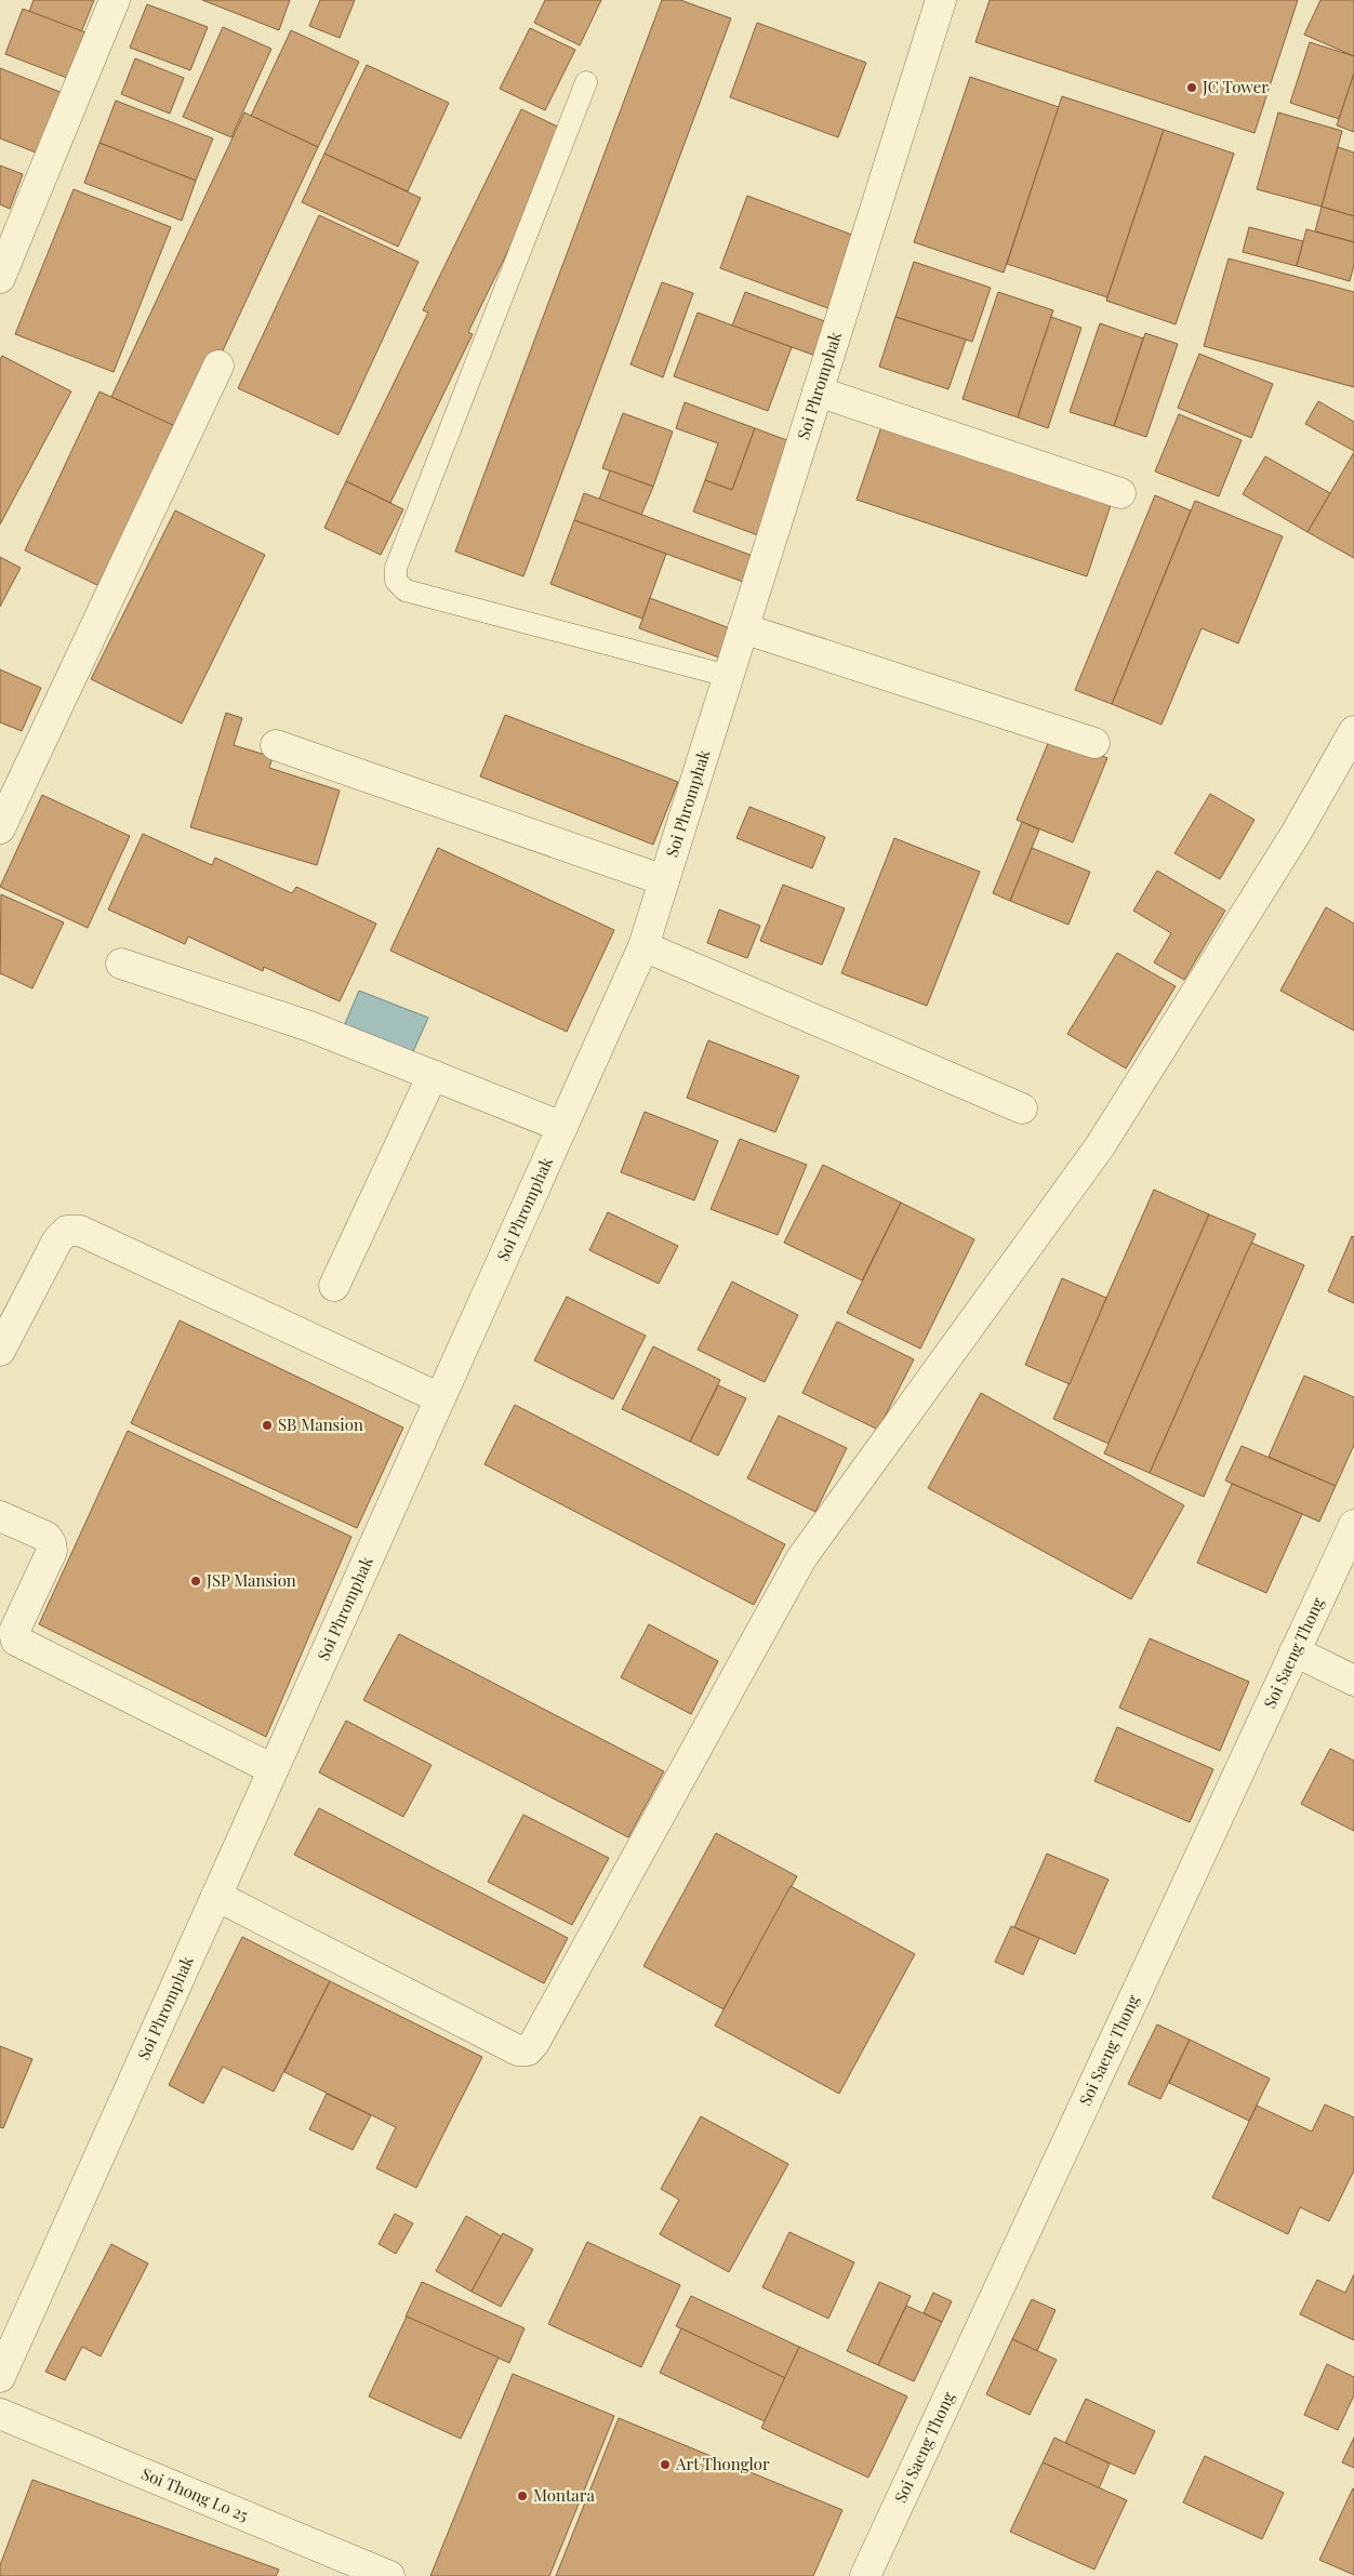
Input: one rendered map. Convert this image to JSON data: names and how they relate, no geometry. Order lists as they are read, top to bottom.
{
  "streets": {
    "street": ["Soi Phromphak", "Soi Saeng Thong", "Soi Thong Lo 25"]
  },
  "places": [
    "JC Tower",
    "SB Mansion",
    "JSP Mansion",
    "Art Thonglor",
    "Montara"
  ]
}
